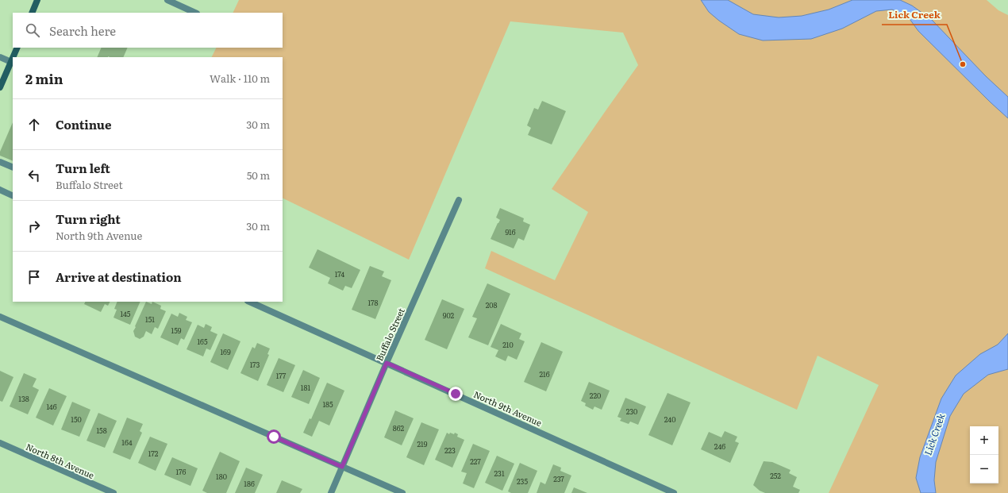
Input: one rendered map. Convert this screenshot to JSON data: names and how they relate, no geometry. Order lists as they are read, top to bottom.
{
  "streets": {
    "street": ["Buffalo Street", "North 9th Avenue", "North 8th Avenue"]
  },
  "crossings": [
    ["Buffalo Street", "North 9th Avenue"]
  ],
  "water": ["Lick Creek"],
  "places": ["Lick Creek"],
  "house_numbers": [
    "916",
    "174",
    "178",
    "208",
    "145",
    "902",
    "151",
    "159",
    "165",
    "210",
    "169",
    "173",
    "216",
    "177",
    "181",
    "220",
    "138",
    "185",
    "146",
    "230",
    "150",
    "240",
    "862",
    "158",
    "164",
    "219",
    "246",
    "223",
    "172",
    "227",
    "176",
    "231",
    "252",
    "180",
    "237",
    "235",
    "186"
  ],
  "page": {
    "search": "Search here",
    "heading": ["2 min", "Walk · 110 m"],
    "list": [
      ["Continue", "30 m"],
      ["Turn left", "Buffalo Street", "50 m"],
      ["Turn right", "North 9th Avenue", "30 m"],
      "Arrive at destination"
    ],
    "map_buttons": ["+", "−"]
  }
}
